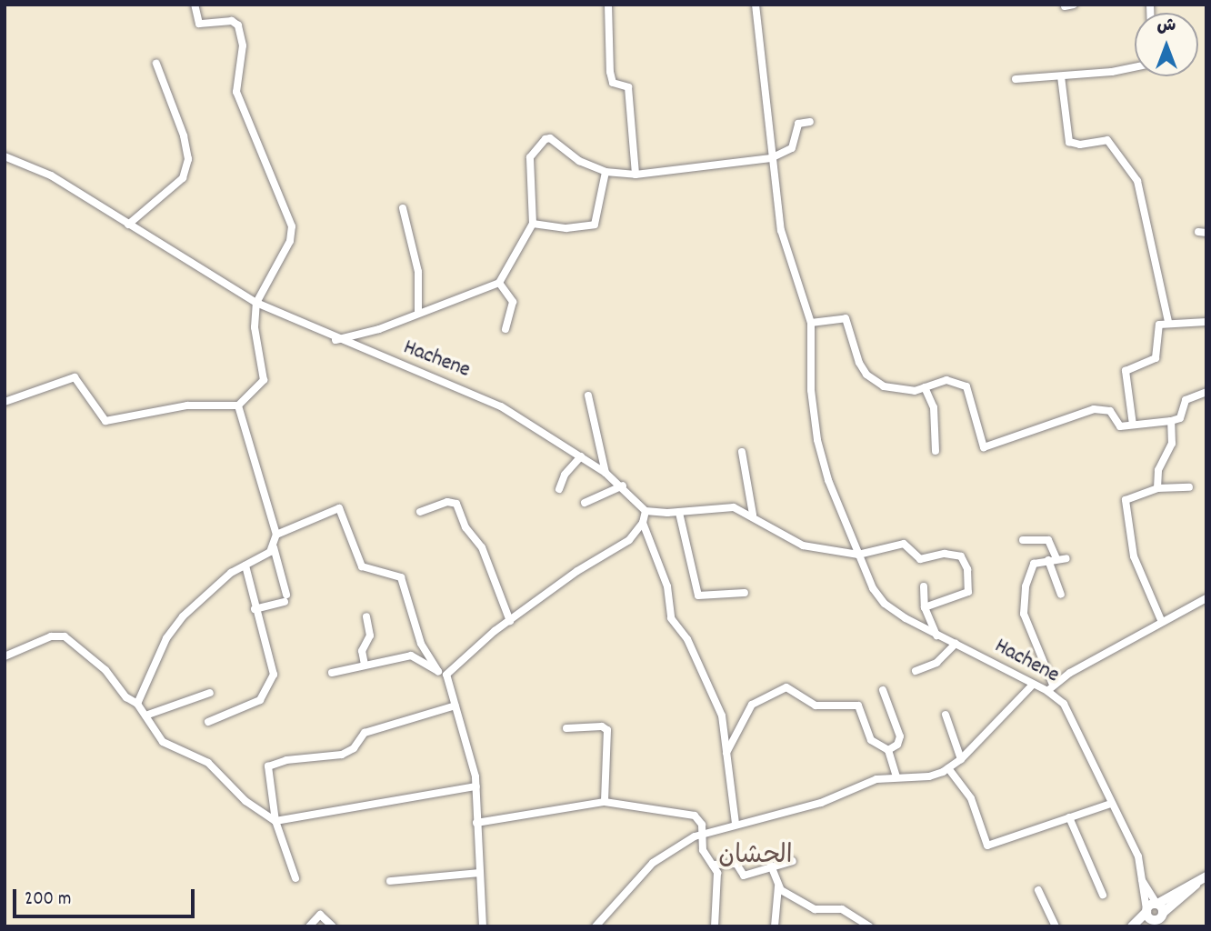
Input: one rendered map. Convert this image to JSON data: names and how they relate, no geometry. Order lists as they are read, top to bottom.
{
  "streets": {
    "street": ["Hachene"]
  },
  "districts": ["الحشان"],
  "scale_bar": "200 m",
  "north": "top"
}
